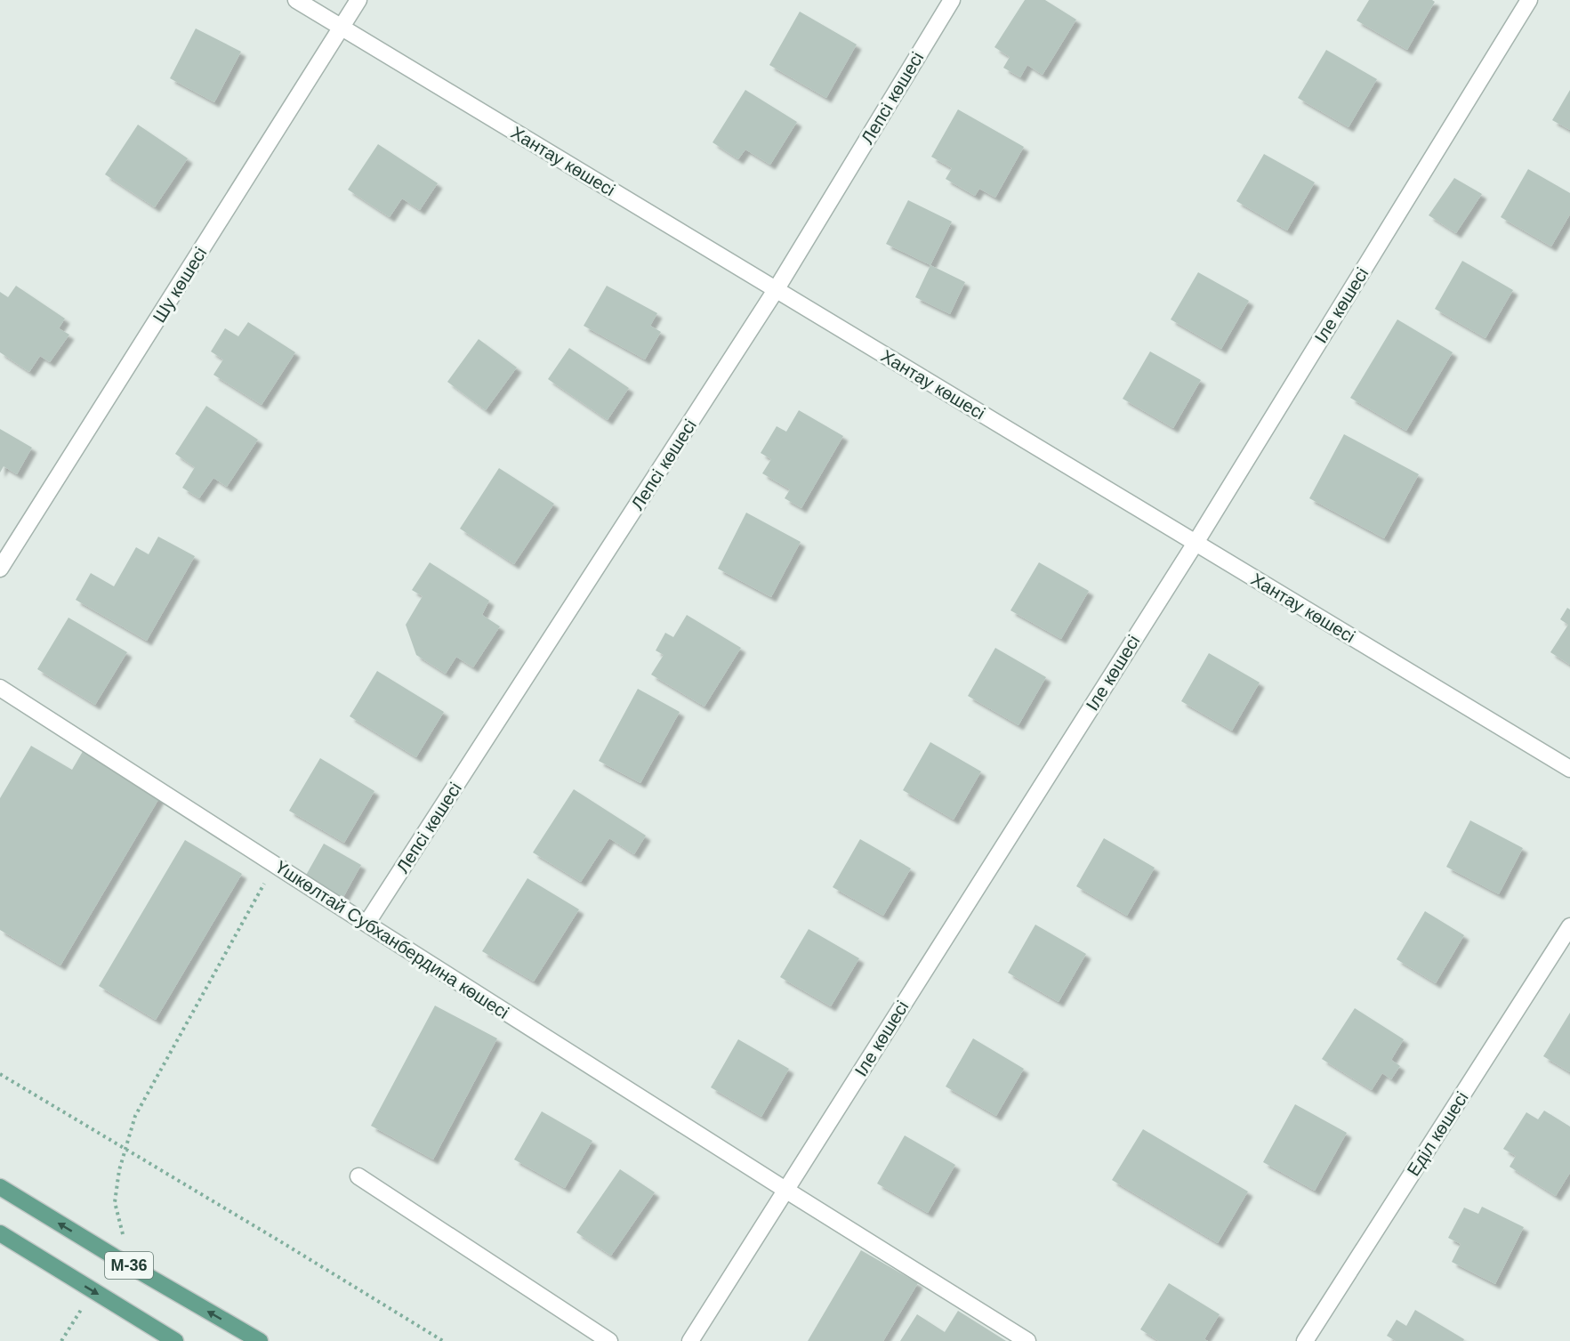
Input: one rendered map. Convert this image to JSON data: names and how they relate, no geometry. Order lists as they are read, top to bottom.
{
  "streets": {
    "main road": ["M-36"],
    "street": [
      "Лепсі көшесі",
      "Хантау көшесі",
      "Шу көшесі",
      "Іле көшесі",
      "Үшкөлтай Субханбердина көшесі",
      "Еділ көшесі"
    ]
  },
  "crossings": [
    ["Лепсі көшесі", "Хантау көшесі"],
    ["Лепсі көшесі", "Үшкөлтай Субханбердина көшесі"],
    ["Хантау көшесі", "Шу көшесі"],
    ["Хантау көшесі", "Іле көшесі"],
    ["Іле көшесі", "Үшкөлтай Субханбердина көшесі"]
  ]
}
